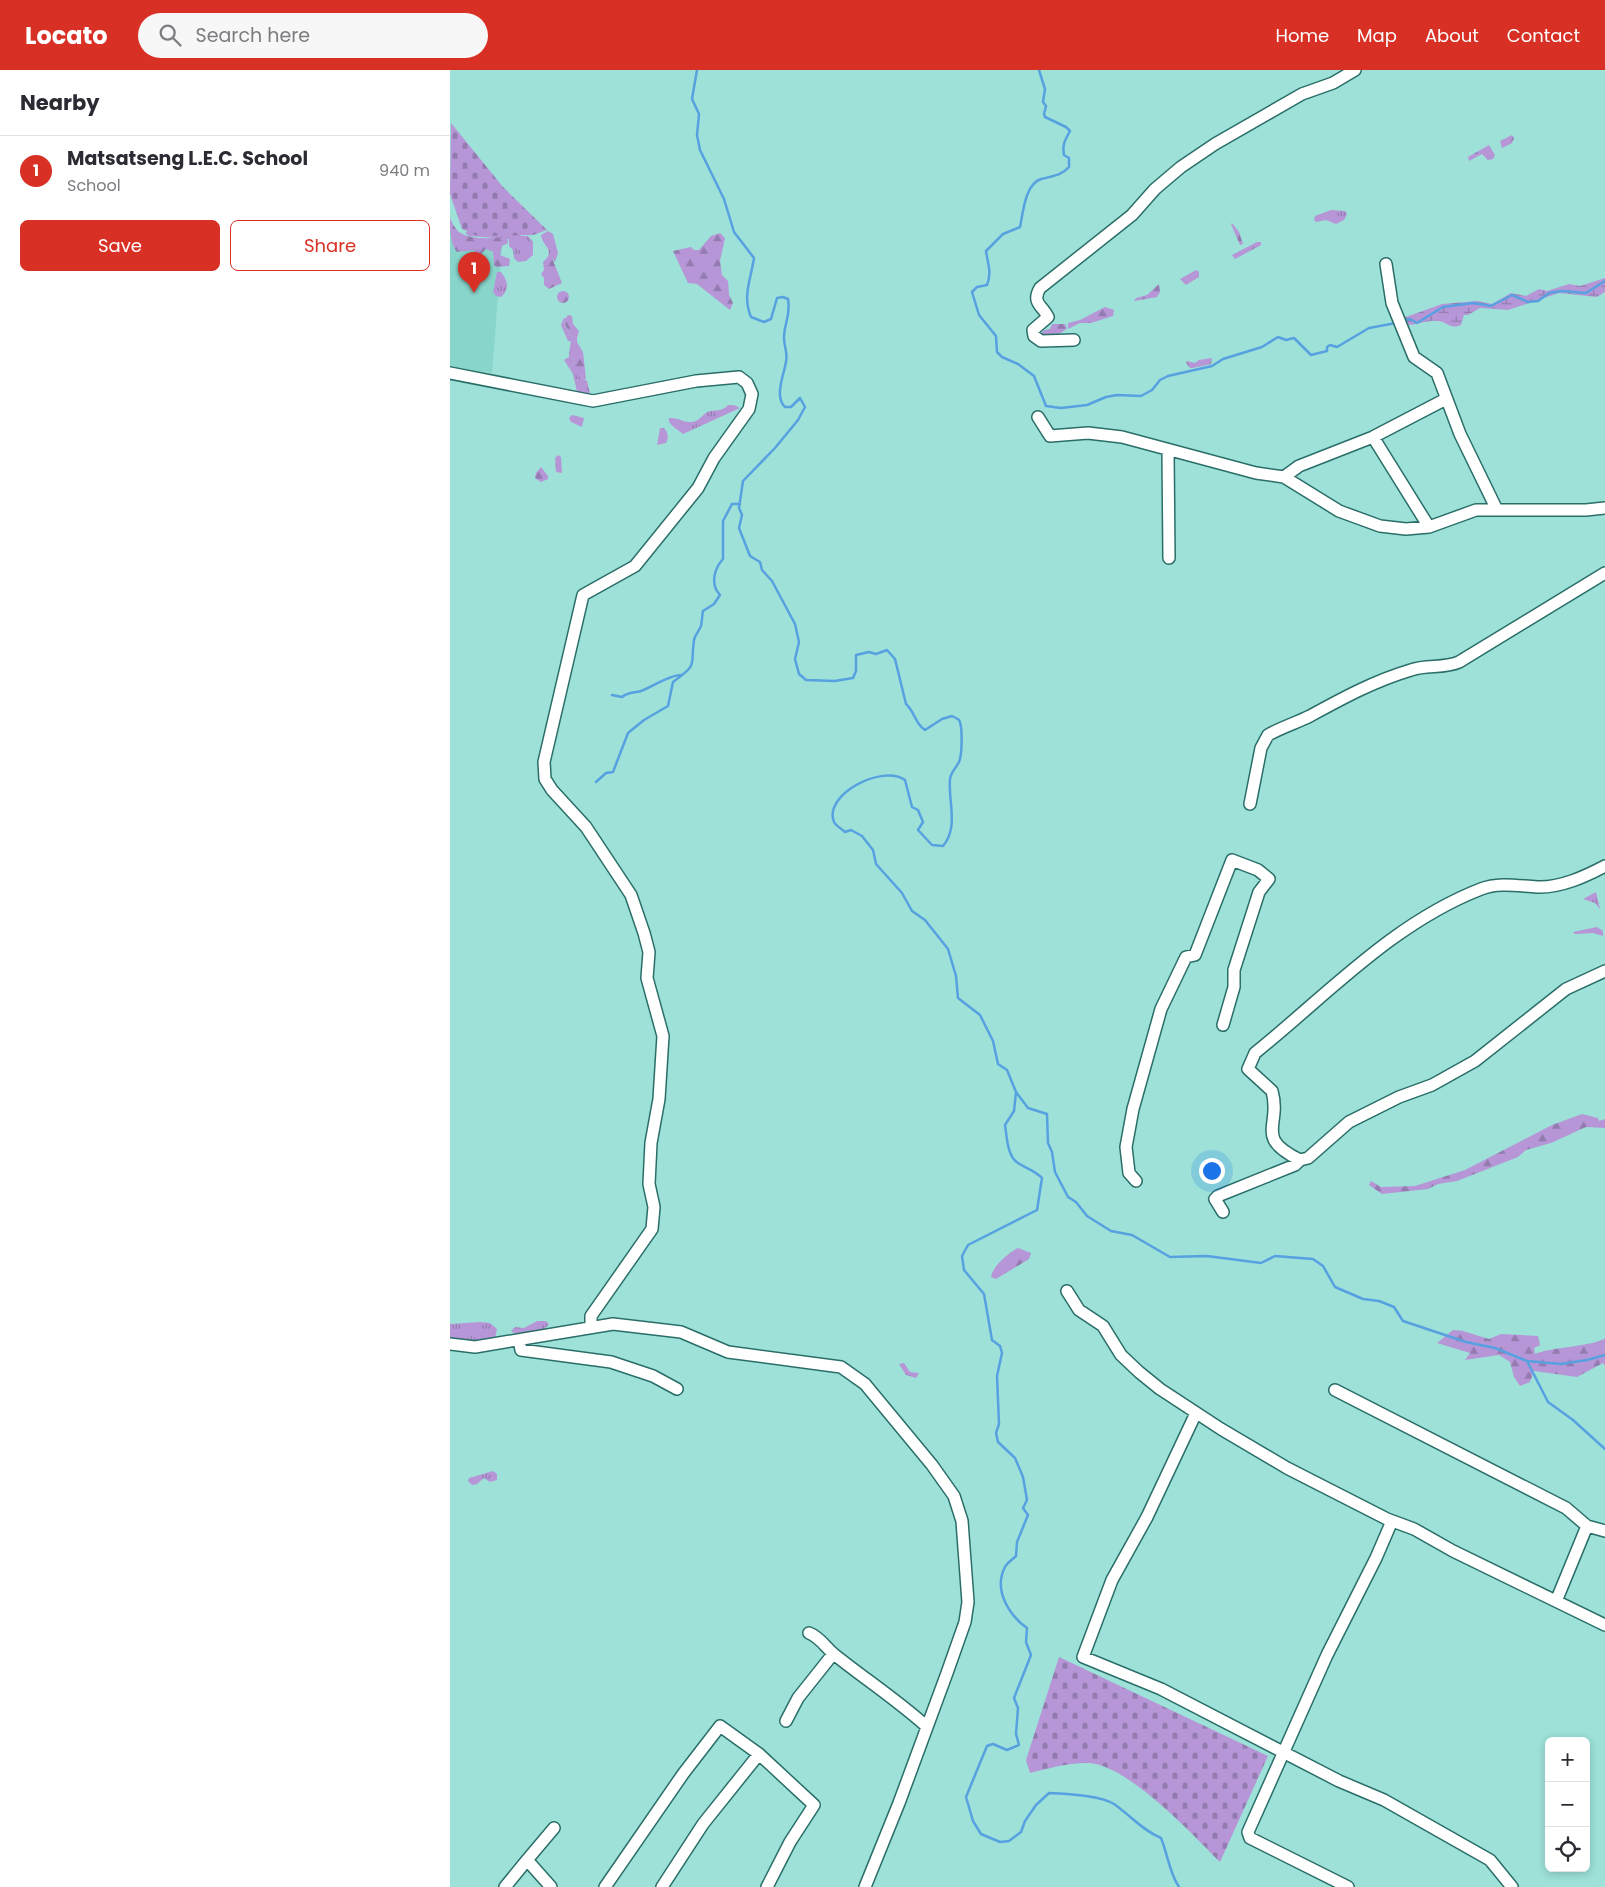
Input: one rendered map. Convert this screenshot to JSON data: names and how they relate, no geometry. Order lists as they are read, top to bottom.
{
  "page": {
    "header": "Locato",
    "search": "Search here",
    "nav": [
      "Home",
      "Map",
      "About",
      "Contact"
    ],
    "heading": "Nearby",
    "list": [
      {
        "mark": "1",
        "name": "Matsatseng L.E.C. School",
        "note": "School",
        "value": "940 m"
      }
    ],
    "buttons": ["Save", "Share"],
    "pins": "1",
    "map_buttons": ["+", "−"]
  }
}
